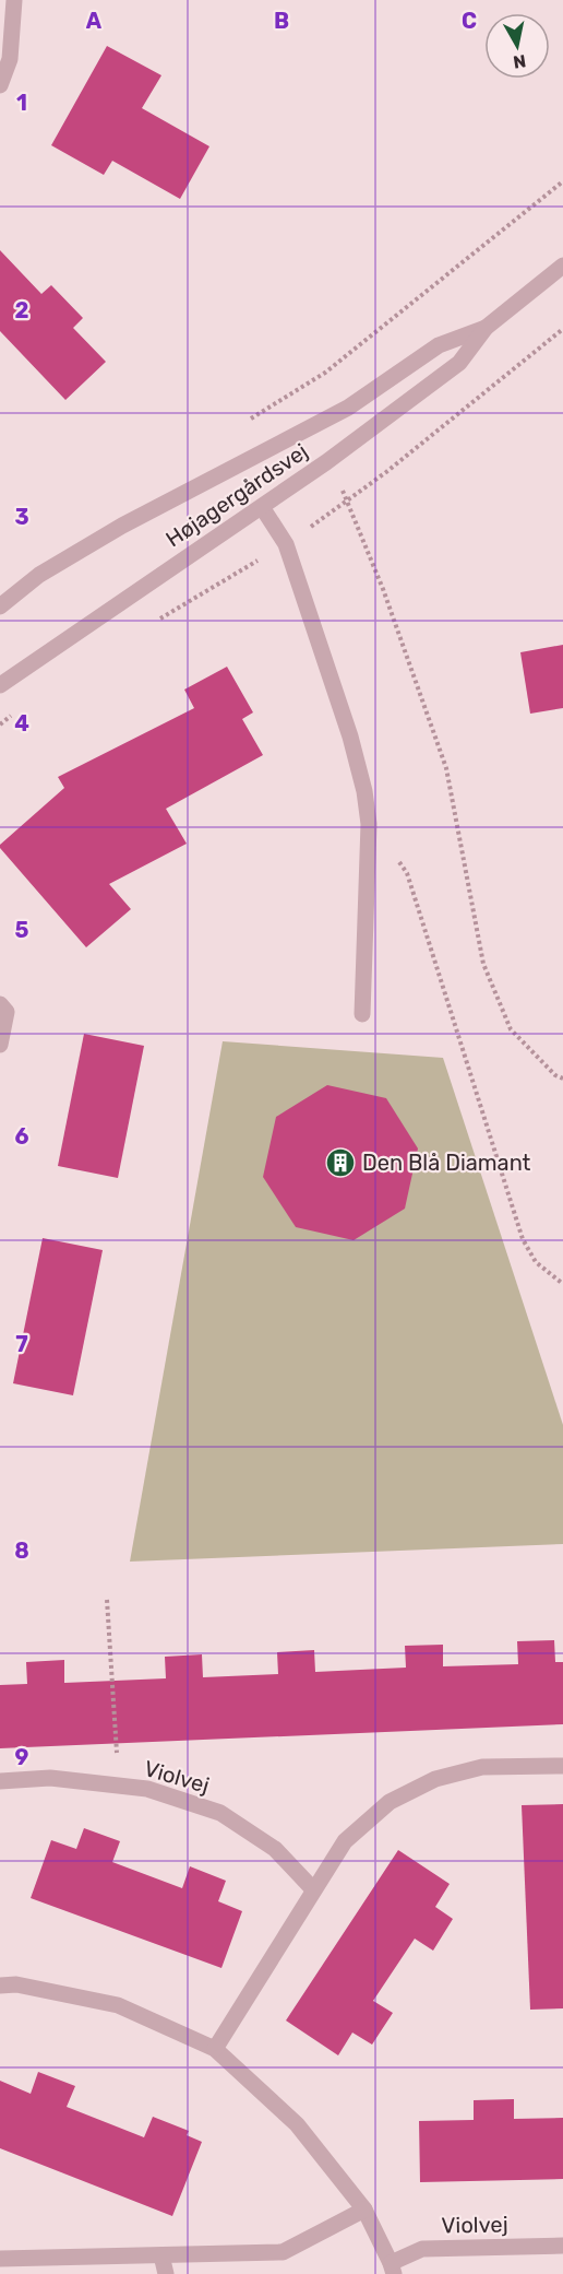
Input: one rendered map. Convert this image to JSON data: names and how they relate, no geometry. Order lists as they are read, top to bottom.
{
  "streets": {
    "street": ["Højagergårdsvej", "Violvej"]
  },
  "places": {
    "building": ["Den Blå Diamant"]
  },
  "north": "bottom",
  "grid": {
    "columns": ["A", "B", "C"],
    "rows": [
      "1",
      "2",
      "3",
      "4",
      "5",
      "6",
      "7",
      "8",
      "9"
    ]
  }
}
